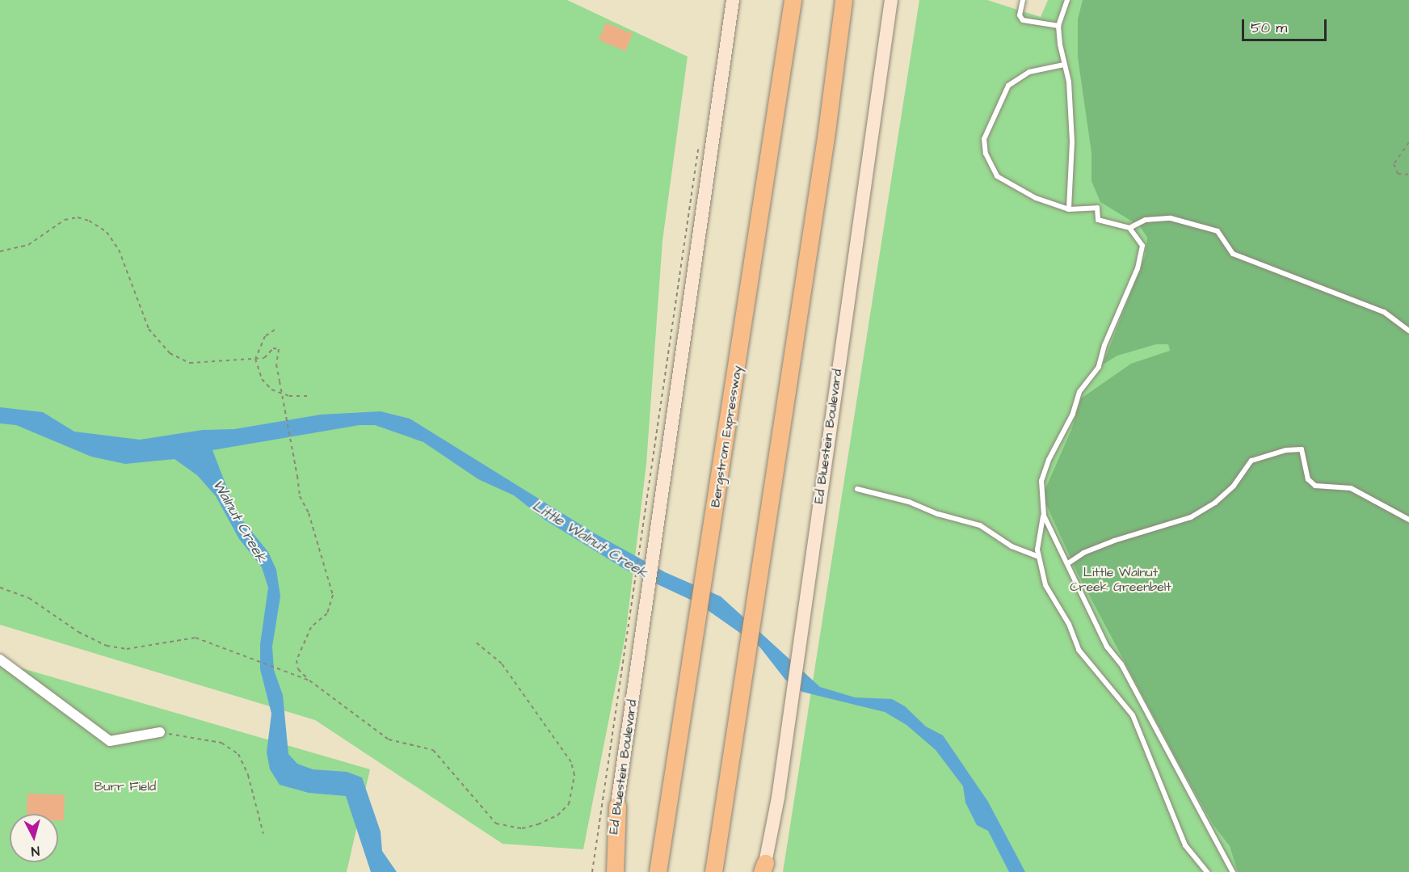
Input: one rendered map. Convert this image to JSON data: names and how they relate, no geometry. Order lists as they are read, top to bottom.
{
  "streets": {
    "highway": ["Bergstrom Expressway"],
    "main road": ["Ed Bluestein Boulevard"]
  },
  "water": ["Walnut Creek", "Little Walnut Creek"],
  "parks": ["Little Walnut Creek Greenbelt", "Burr Field"],
  "scale_bar": "50 m",
  "north": "bottom"
}
